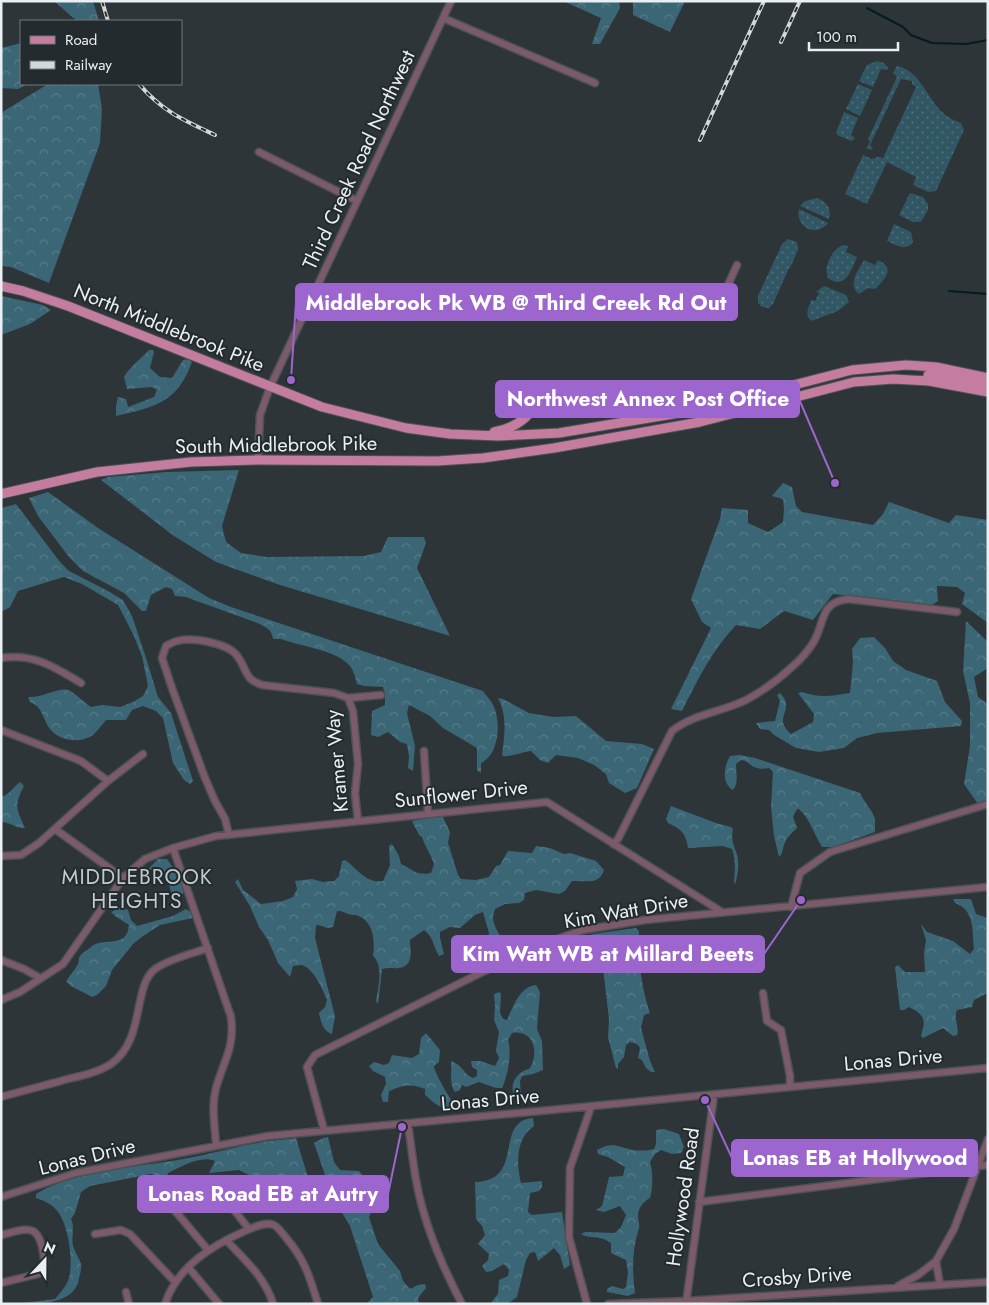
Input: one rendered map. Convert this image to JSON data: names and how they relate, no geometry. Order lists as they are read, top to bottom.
{
  "streets": {
    "main road": ["North Middlebrook Pike", "South Middlebrook Pike"],
    "street": [
      "Third Creek Road Northwest",
      "Kramer Way",
      "Sunflower Drive",
      "Kim Watt Drive",
      "Lonas Drive",
      "Hollywood Road",
      "Crosby Drive"
    ]
  },
  "crossings": [
    ["Third Creek Road Northwest", "North Middlebrook Pike"],
    ["Third Creek Road Northwest", "South Middlebrook Pike"],
    ["Kramer Way", "Sunflower Drive"],
    ["Sunflower Drive", "Kim Watt Drive"],
    ["Kim Watt Drive", "Lonas Drive"],
    ["Lonas Drive", "Hollywood Road"],
    ["Hollywood Road", "Crosby Drive"]
  ],
  "districts": ["MIDDLEBROOK HEIGHTS"],
  "places": [
    "Middlebrook Pk WB @ Third Creek Rd Out",
    "Northwest Annex Post Office",
    "Kim Watt WB at Millard Beets",
    "Lonas EB at Hollywood",
    "Lonas Road EB at Autry"
  ],
  "legend": ["Road", "Railway"],
  "scale_bar": "100 m",
  "north": "top"
}
